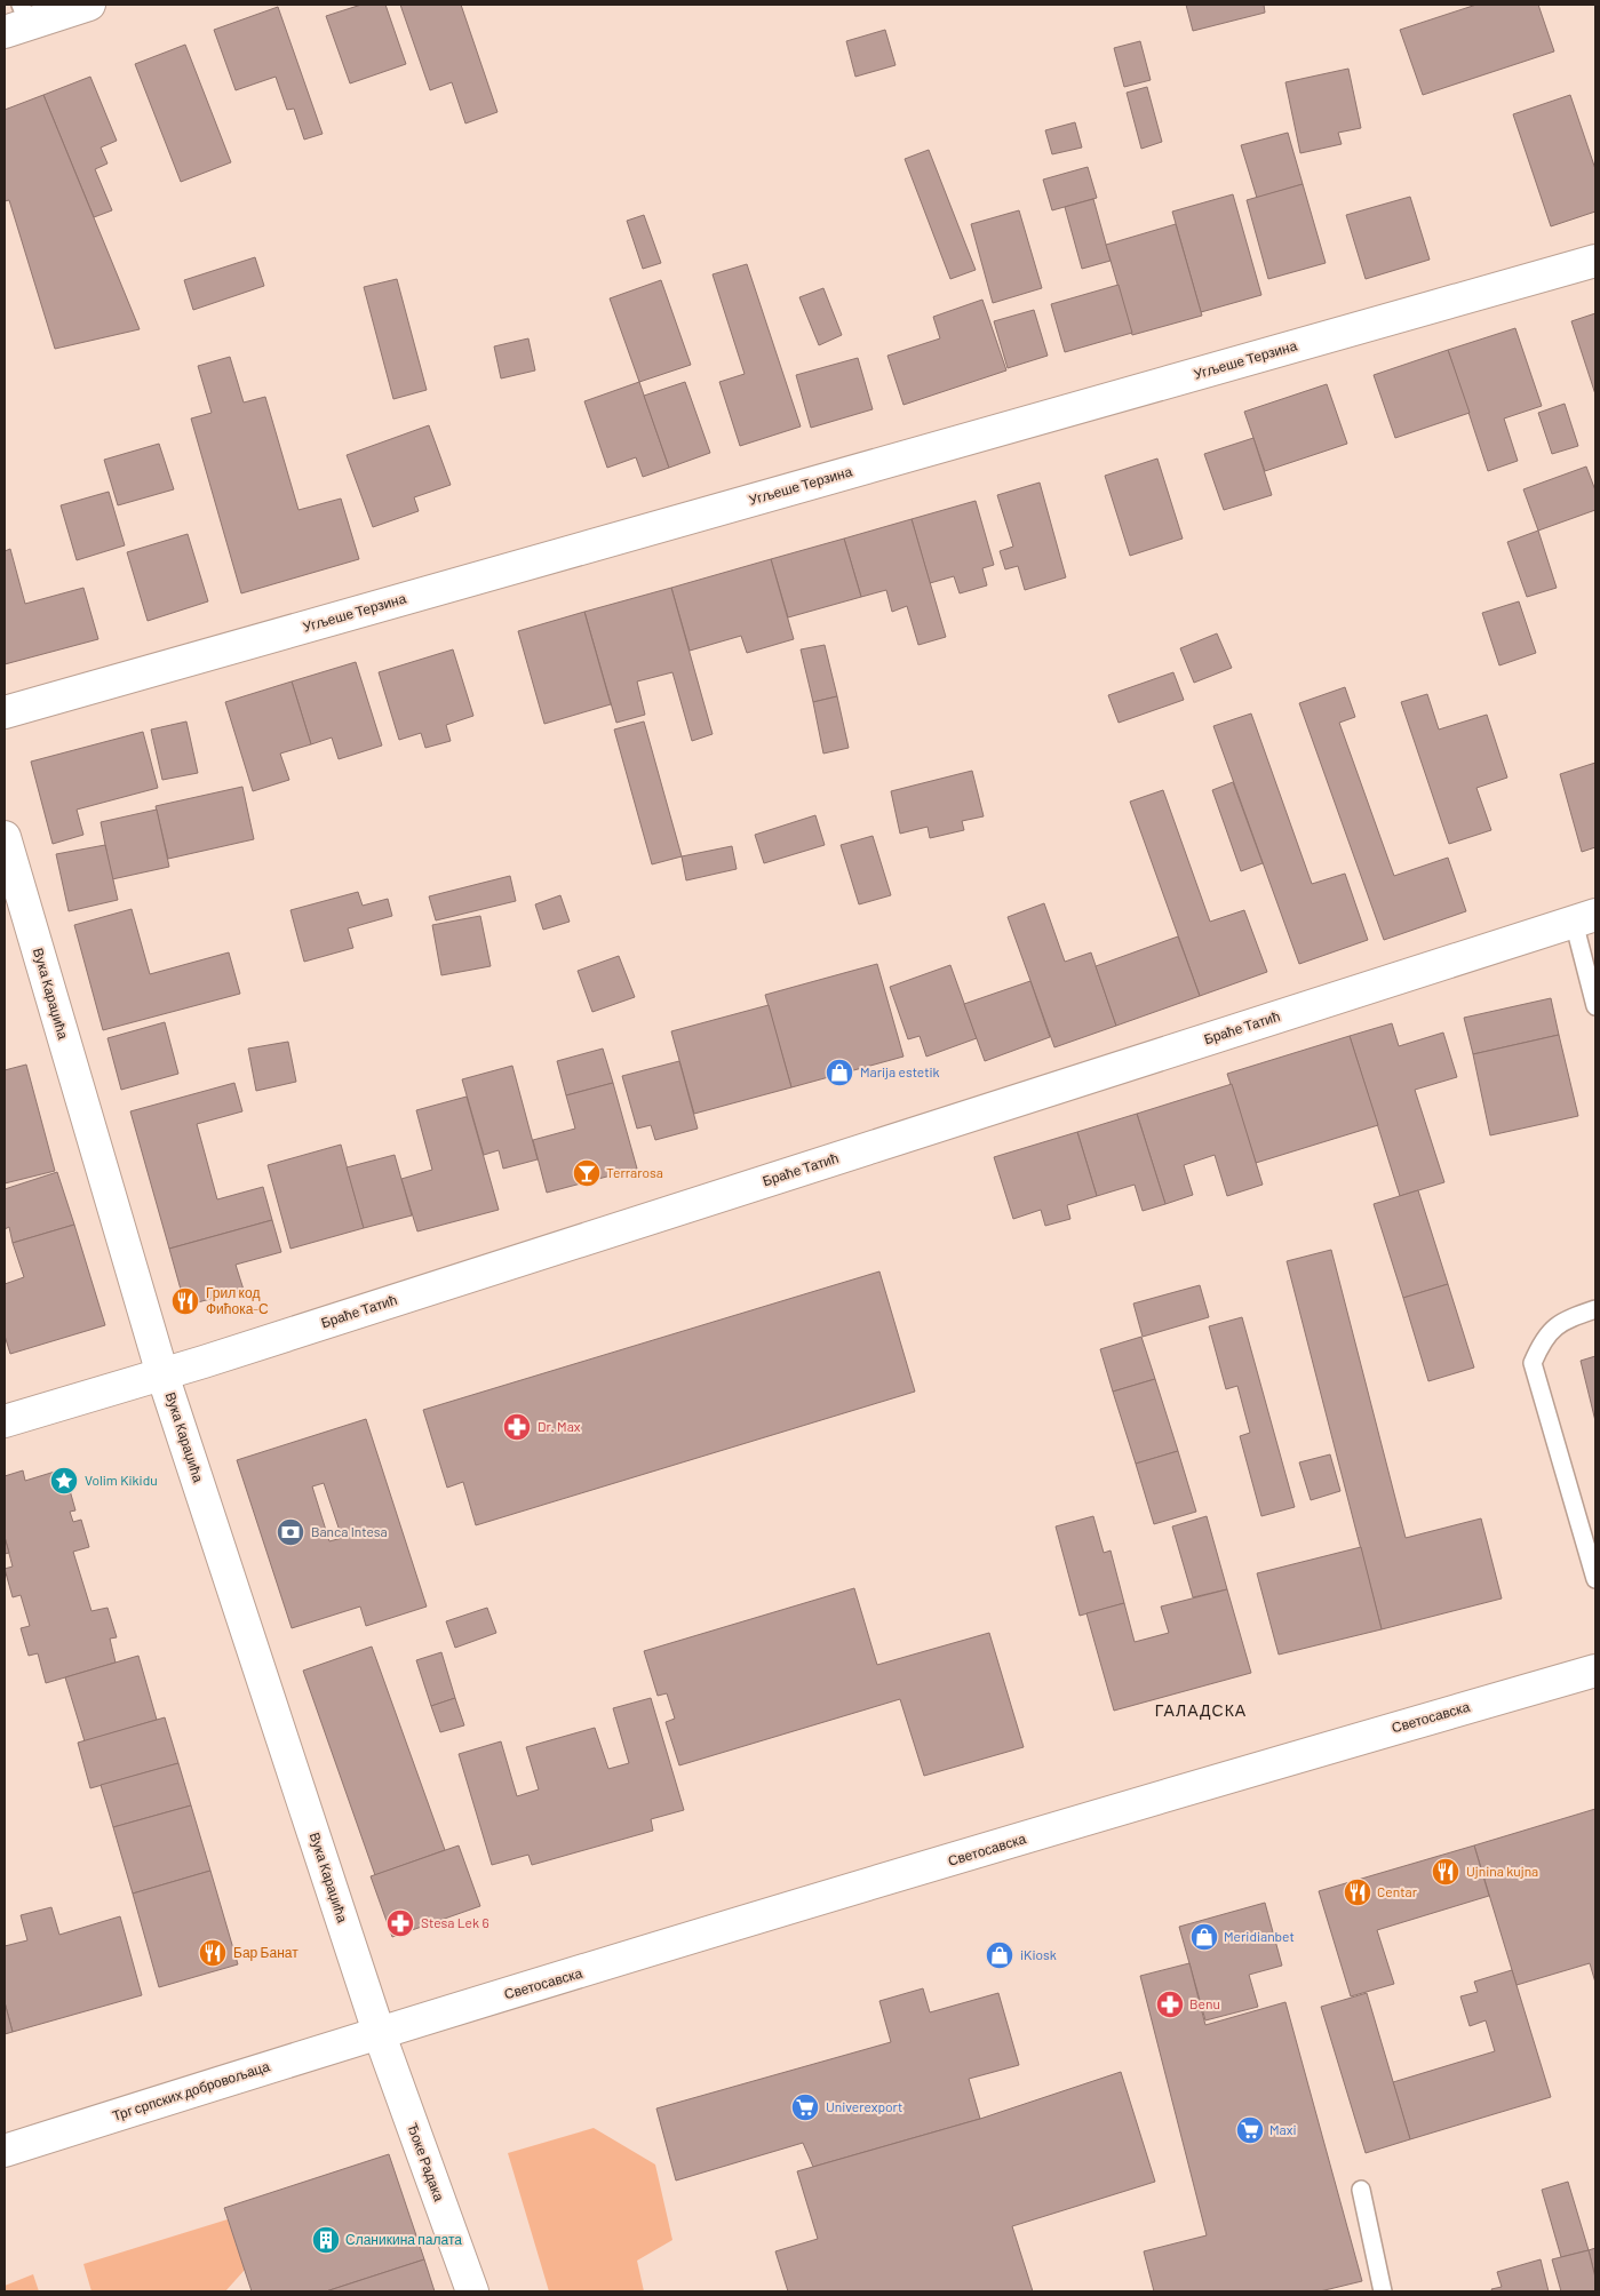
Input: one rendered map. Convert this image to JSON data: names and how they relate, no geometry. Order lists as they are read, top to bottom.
{
  "streets": {
    "street": [
      "Угљеше Терзина",
      "Вука Караџића",
      "Браће Татић",
      "Светосавска",
      "Трг српских добровољаца",
      "Ђоке Радака"
    ]
  },
  "crossings": [
    ["Вука Караџића", "Браће Татић"],
    ["Вука Караџића", "Светосавска"],
    ["Вука Караџића", "Трг српских добровољаца"],
    ["Вука Караџића", "Ђоке Радака"],
    ["Светосавска", "Трг српских добровољаца"],
    ["Светосавска", "Ђоке Радака"],
    ["Трг српских добровољаца", "Ђоке Радака"]
  ],
  "districts": ["ГАЛАДСКА"],
  "places": {
    "shop": ["Marija estetik", "Meridianbet", "iKiosk"],
    "bar": ["Terrarosa"],
    "restaurant": [
      "Грил код Фићока-С",
      "Ujnina kujna",
      "Centar",
      "Бар Банат"
    ],
    "pharmacy": ["Dr. Max", "Stesa Lek 6", "Benu"],
    "place": ["Volim Kikidu"],
    "bank": ["Banca Intesa"],
    "supermarket": ["Univerexport", "Maxi"],
    "building": ["Сланикина палата"]
  }
}
